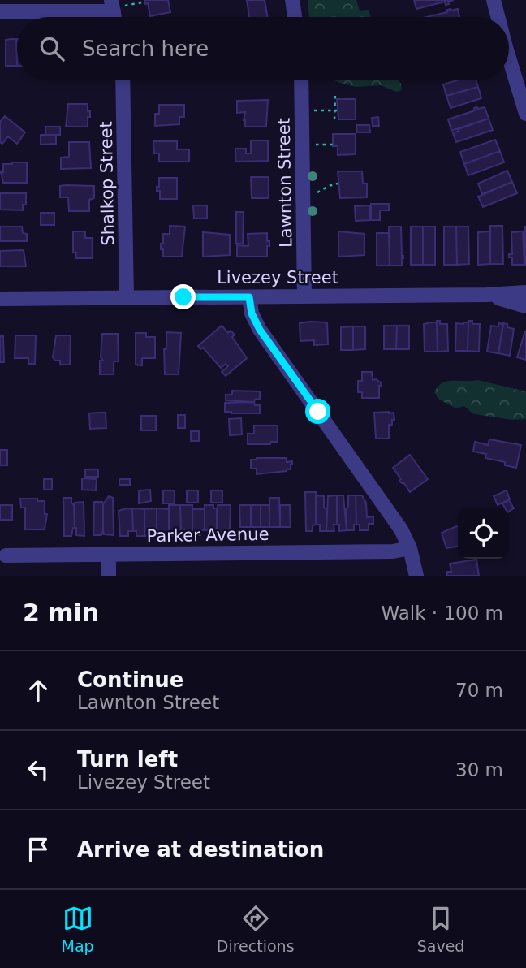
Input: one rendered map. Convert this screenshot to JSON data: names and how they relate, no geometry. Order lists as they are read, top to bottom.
{
  "streets": {
    "street": [
      "Lawnton Street",
      "Shalkop Street",
      "Livezey Street",
      "Parker Avenue"
    ]
  },
  "crossings": [
    ["Lawnton Street", "Livezey Street"],
    ["Shalkop Street", "Livezey Street"]
  ],
  "page": {
    "search": "Search here",
    "heading": ["2 min", "Walk · 100 m"],
    "list": [
      ["Continue", "Lawnton Street", "70 m"],
      ["Turn left", "Livezey Street", "30 m"],
      "Arrive at destination"
    ],
    "nav": ["Map", "Directions", "Saved"]
  }
}
